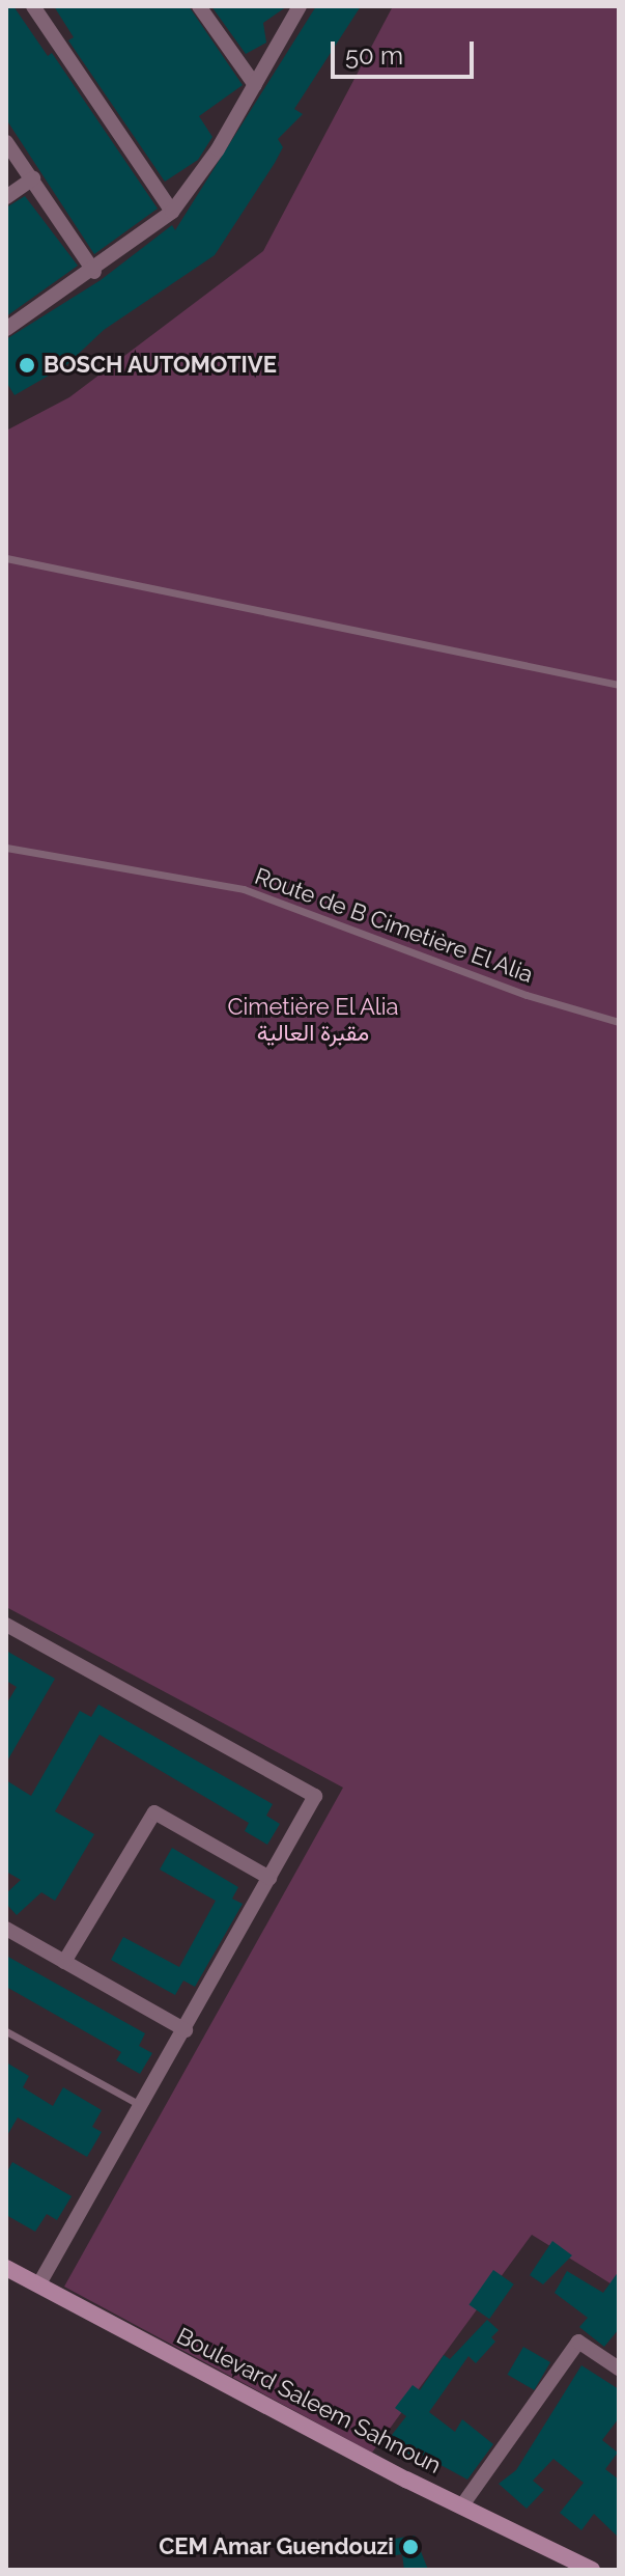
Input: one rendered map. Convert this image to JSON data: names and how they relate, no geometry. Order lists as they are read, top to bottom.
{
  "streets": {
    "street": ["Boulevard Saleem Sahnoun"],
    "lane": ["Route de B Cimetière El Alia"]
  },
  "parks": ["Cimetière El Alia مقبرة العالية"],
  "places": ["BOSCH AUTOMOTIVE", "CEM Amar Guendouzi"],
  "scale_bar": "50 m"
}
